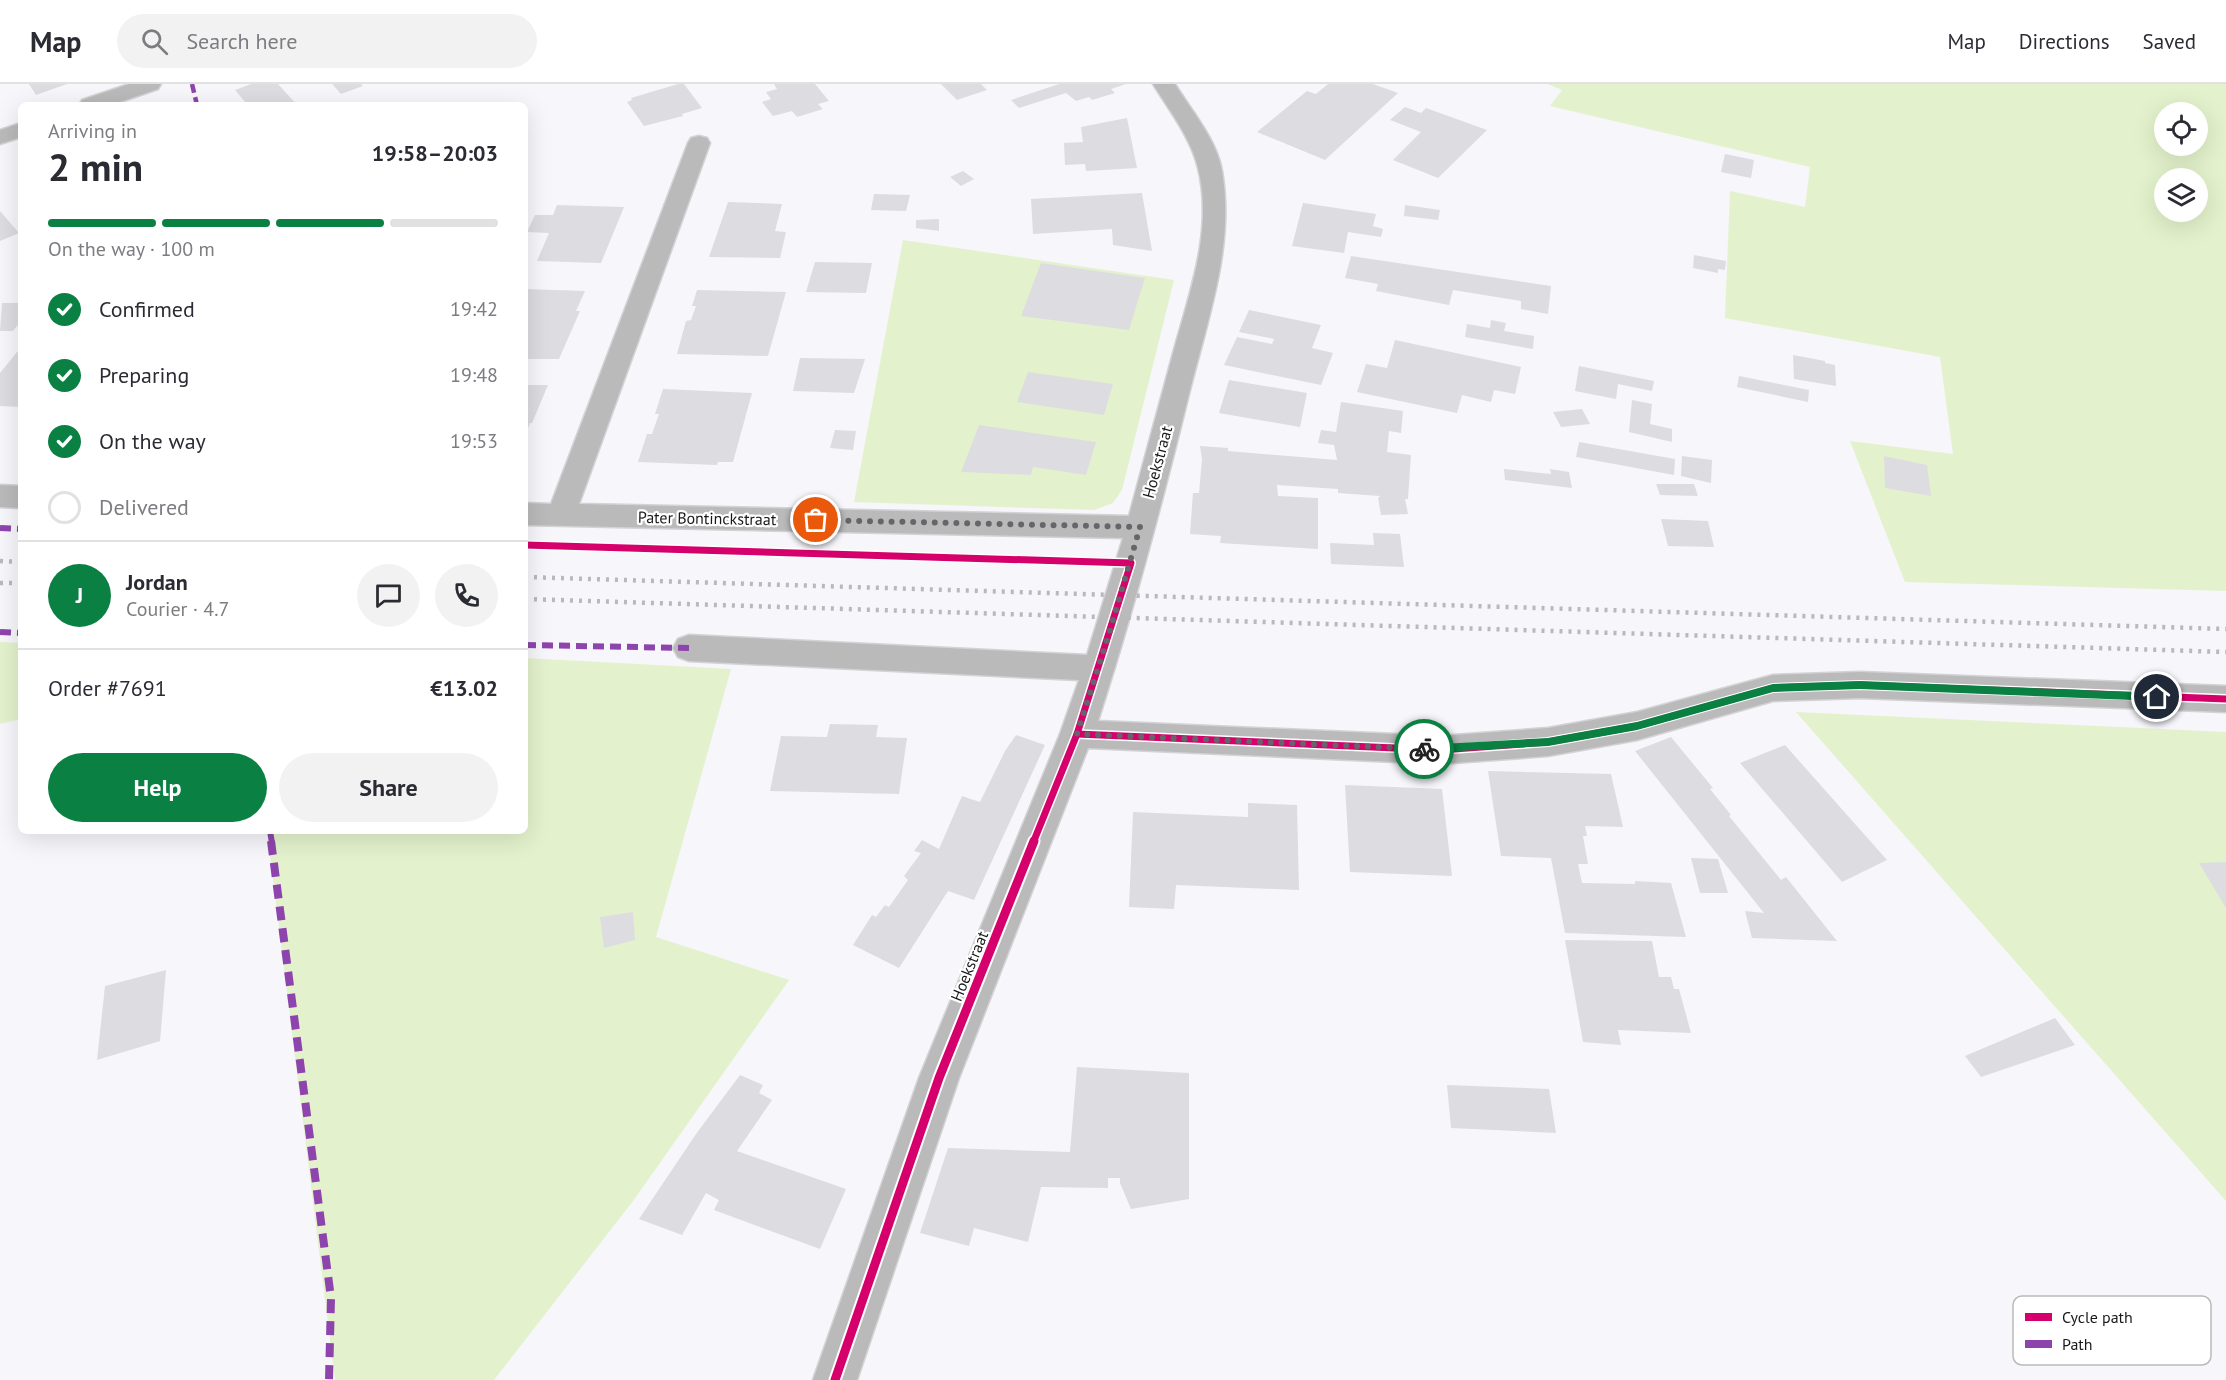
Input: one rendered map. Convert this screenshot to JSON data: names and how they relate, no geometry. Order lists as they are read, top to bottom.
{
  "streets": {
    "street": ["Hoekstraat", "Pater Bontinckstraat"]
  },
  "crossings": [
    ["Hoekstraat", "Pater Bontinckstraat"]
  ],
  "legend": ["Cycle path", "Path"],
  "page": {
    "header": "Map",
    "search": "Search here",
    "nav": ["Map", "Directions", "Saved"],
    "heading": ["2 min", "Arriving in", "19:58–20:03"],
    "panel": [
      "Jordan",
      "Courier · 4.7",
      "Order #7691",
      "€13.02"
    ],
    "bar": "On the way · 100 m",
    "list": [
      ["Confirmed", "19:42"],
      ["Preparing", "19:48"],
      ["On the way", "19:53"],
      "Delivered"
    ],
    "round": "J",
    "buttons": ["Help", "Share"]
  }
}
